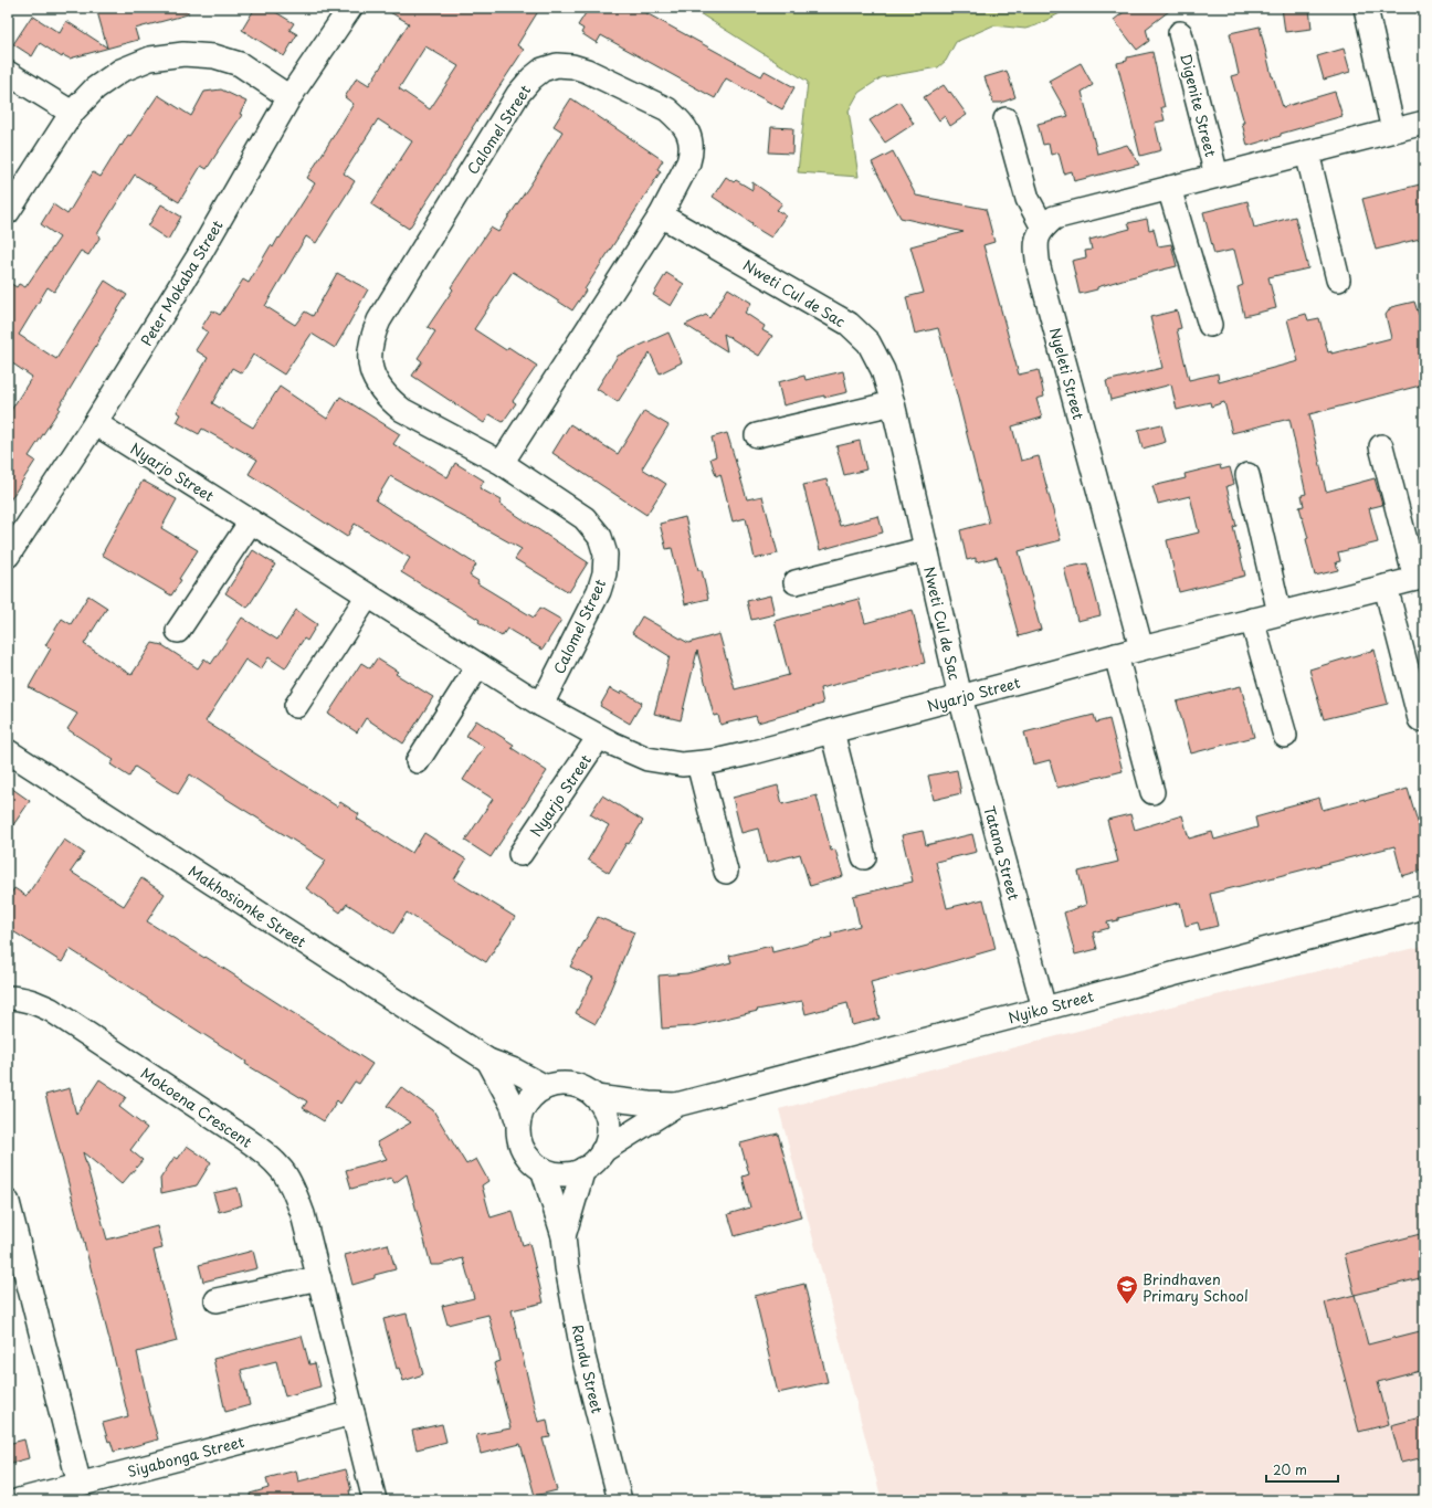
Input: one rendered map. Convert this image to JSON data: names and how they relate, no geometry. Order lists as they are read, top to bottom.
{
  "streets": {
    "street": [
      "Digenite Street",
      "Calomel Street",
      "Peter Mokaba Street",
      "Nweti Cul de Sac",
      "Nyeleti Street",
      "Nyarjo Street",
      "Tatana Street",
      "Makhosionke Street",
      "Nyiko Street",
      "Mokoena Crescent",
      "Randu Street",
      "Siyabonga Street"
    ]
  },
  "crossings": [
    ["Calomel Street", "Nweti Cul de Sac"],
    ["Calomel Street", "Nyarjo Street"],
    ["Peter Mokaba Street", "Nyarjo Street"],
    ["Nweti Cul de Sac", "Nyarjo Street"],
    ["Nweti Cul de Sac", "Tatana Street"],
    ["Nyeleti Street", "Nyarjo Street"],
    ["Nyarjo Street", "Tatana Street"],
    ["Tatana Street", "Nyiko Street"],
    ["Makhosionke Street", "Nyiko Street"],
    ["Makhosionke Street", "Randu Street"],
    ["Nyiko Street", "Randu Street"],
    ["Mokoena Crescent", "Siyabonga Street"]
  ],
  "places": {
    "school or university": ["Brindhaven Primary School"]
  },
  "scale_bar": "20 m"
}
